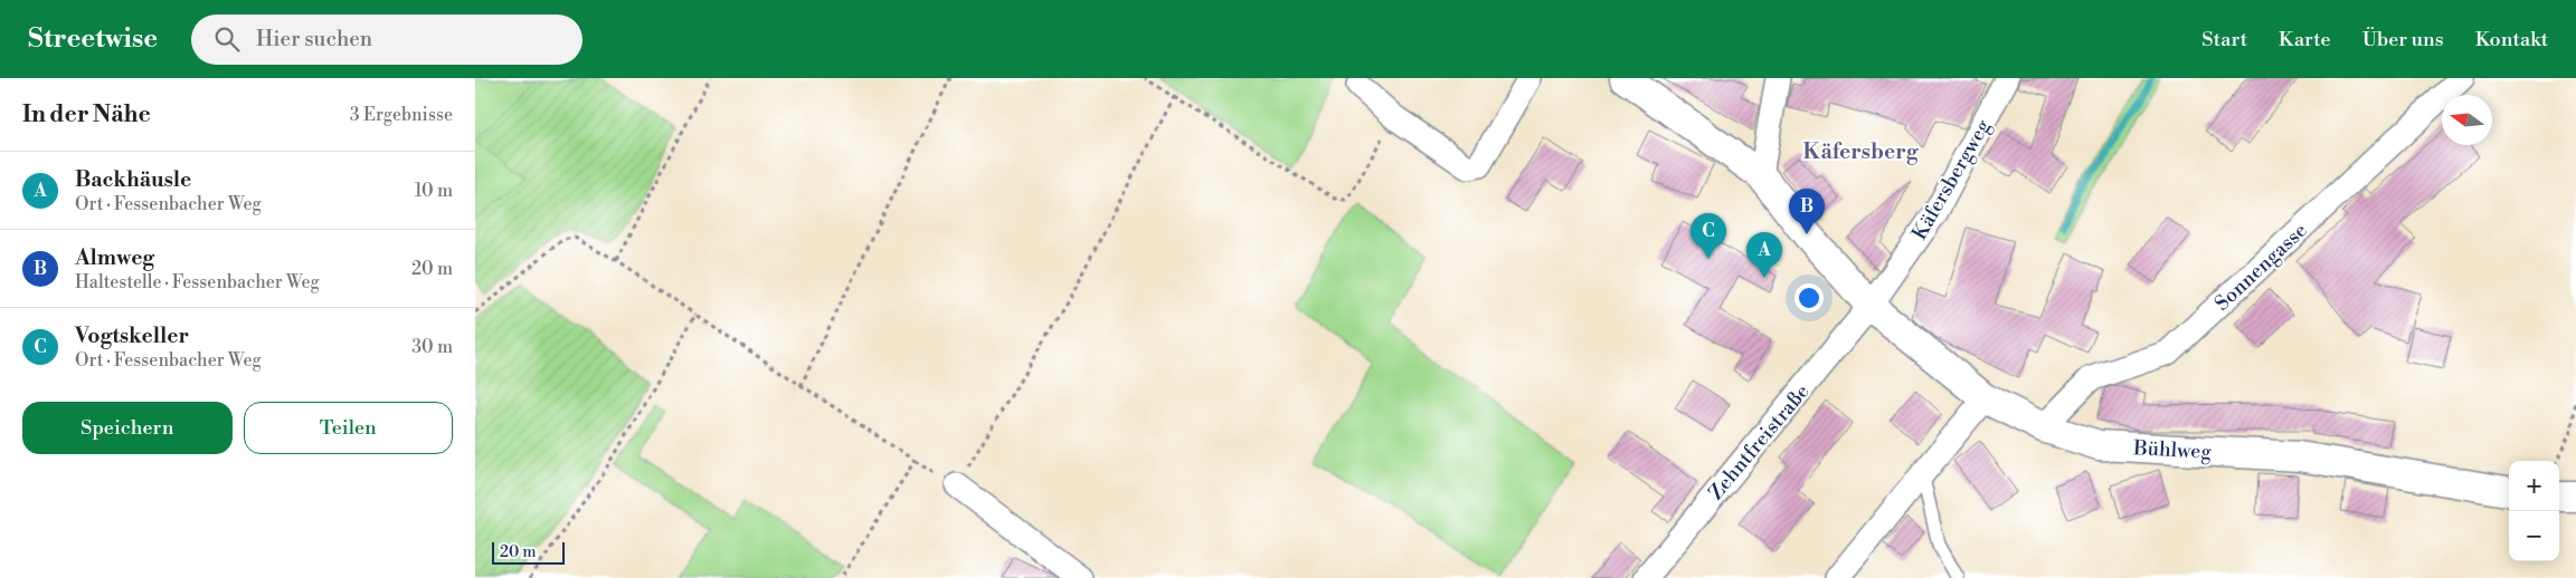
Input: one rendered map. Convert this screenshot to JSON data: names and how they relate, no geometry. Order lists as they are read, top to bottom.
{
  "streets": {
    "street": [
      "Käfersbergweg",
      "Sonnengasse",
      "Zehntfreistraße",
      "Bühlweg"
    ]
  },
  "crossings": [
    ["Käfersbergweg", "Zehntfreistraße"],
    ["Käfersbergweg", "Bühlweg"],
    ["Sonnengasse", "Bühlweg"],
    ["Zehntfreistraße", "Bühlweg"]
  ],
  "districts": ["Käfersberg"],
  "scale_bar": "20 m",
  "north": "left",
  "page": {
    "header": "Streetwise",
    "search": "Hier suchen",
    "nav": [
      "Start",
      "Karte",
      "Über uns",
      "Kontakt"
    ],
    "heading": ["In der Nähe", "3 Ergebnisse"],
    "list": [
      {
        "mark": "A",
        "name": "Backhäusle",
        "note": "Ort · Fessenbacher Weg",
        "value": "10 m"
      },
      {
        "mark": "B",
        "name": "Almweg",
        "note": "Haltestelle · Fessenbacher Weg",
        "value": "20 m"
      },
      {
        "mark": "C",
        "name": "Vogtskeller",
        "note": "Ort · Fessenbacher Weg",
        "value": "30 m"
      }
    ],
    "pins": ["B", "C", "A"],
    "buttons": ["Speichern", "Teilen"],
    "map_buttons": ["+", "−"],
    "scale": "20 m"
  }
}
